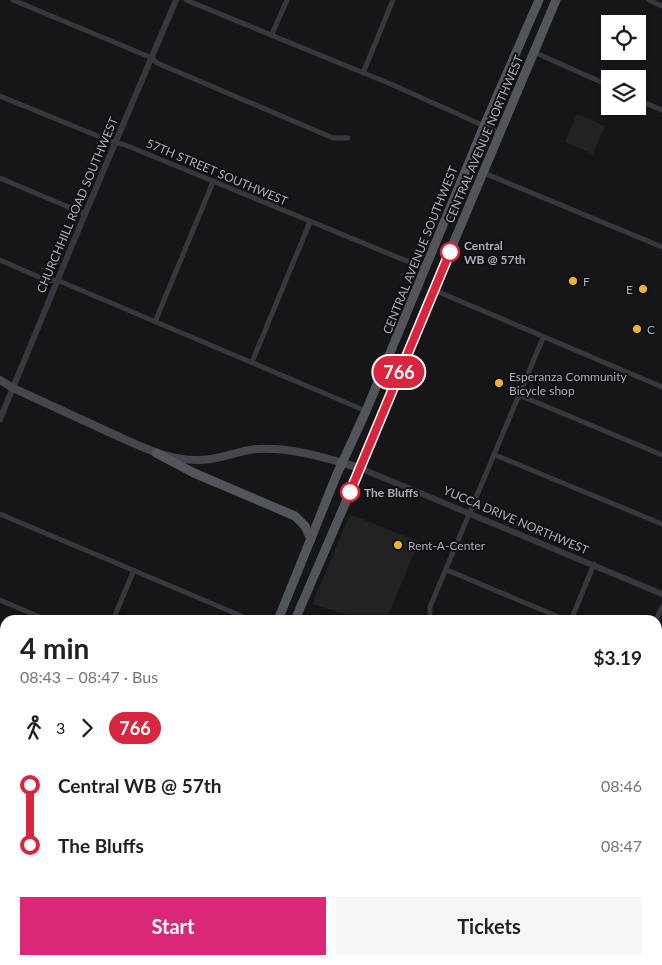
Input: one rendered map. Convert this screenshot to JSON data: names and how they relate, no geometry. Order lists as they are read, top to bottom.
{
  "streets": {
    "main road": ["CENTRAL AVENUE NORTHWEST", "CENTRAL AVENUE SOUTHWEST"],
    "street": ["57TH STREET SOUTHWEST", "CHURCHHILL ROAD SOUTHWEST", "YUCCA DRIVE NORTHWEST"]
  },
  "crossings": [
    ["CENTRAL AVENUE NORTHWEST", "YUCCA DRIVE NORTHWEST"],
    ["57TH STREET SOUTHWEST", "CHURCHHILL ROAD SOUTHWEST"],
    ["57TH STREET SOUTHWEST", "CENTRAL AVENUE SOUTHWEST"]
  ],
  "places": [
    "Central WB @ 57th",
    "F",
    "E",
    "C",
    "Esperanza Community Bicycle shop",
    "The Bluffs",
    "Rent-A-Center"
  ],
  "lines": ["bus line 766"],
  "page": {
    "on_map": "766",
    "heading": ["4 min", "08:43 – 08:47 · Bus", "$3.19"],
    "legs": ["3", "766"],
    "list": [
      {
        "name": "Central WB @ 57th",
        "value": "08:46"
      },
      {
        "name": "The Bluffs",
        "value": "08:47"
      }
    ],
    "buttons": ["Start", "Tickets"]
  }
}
